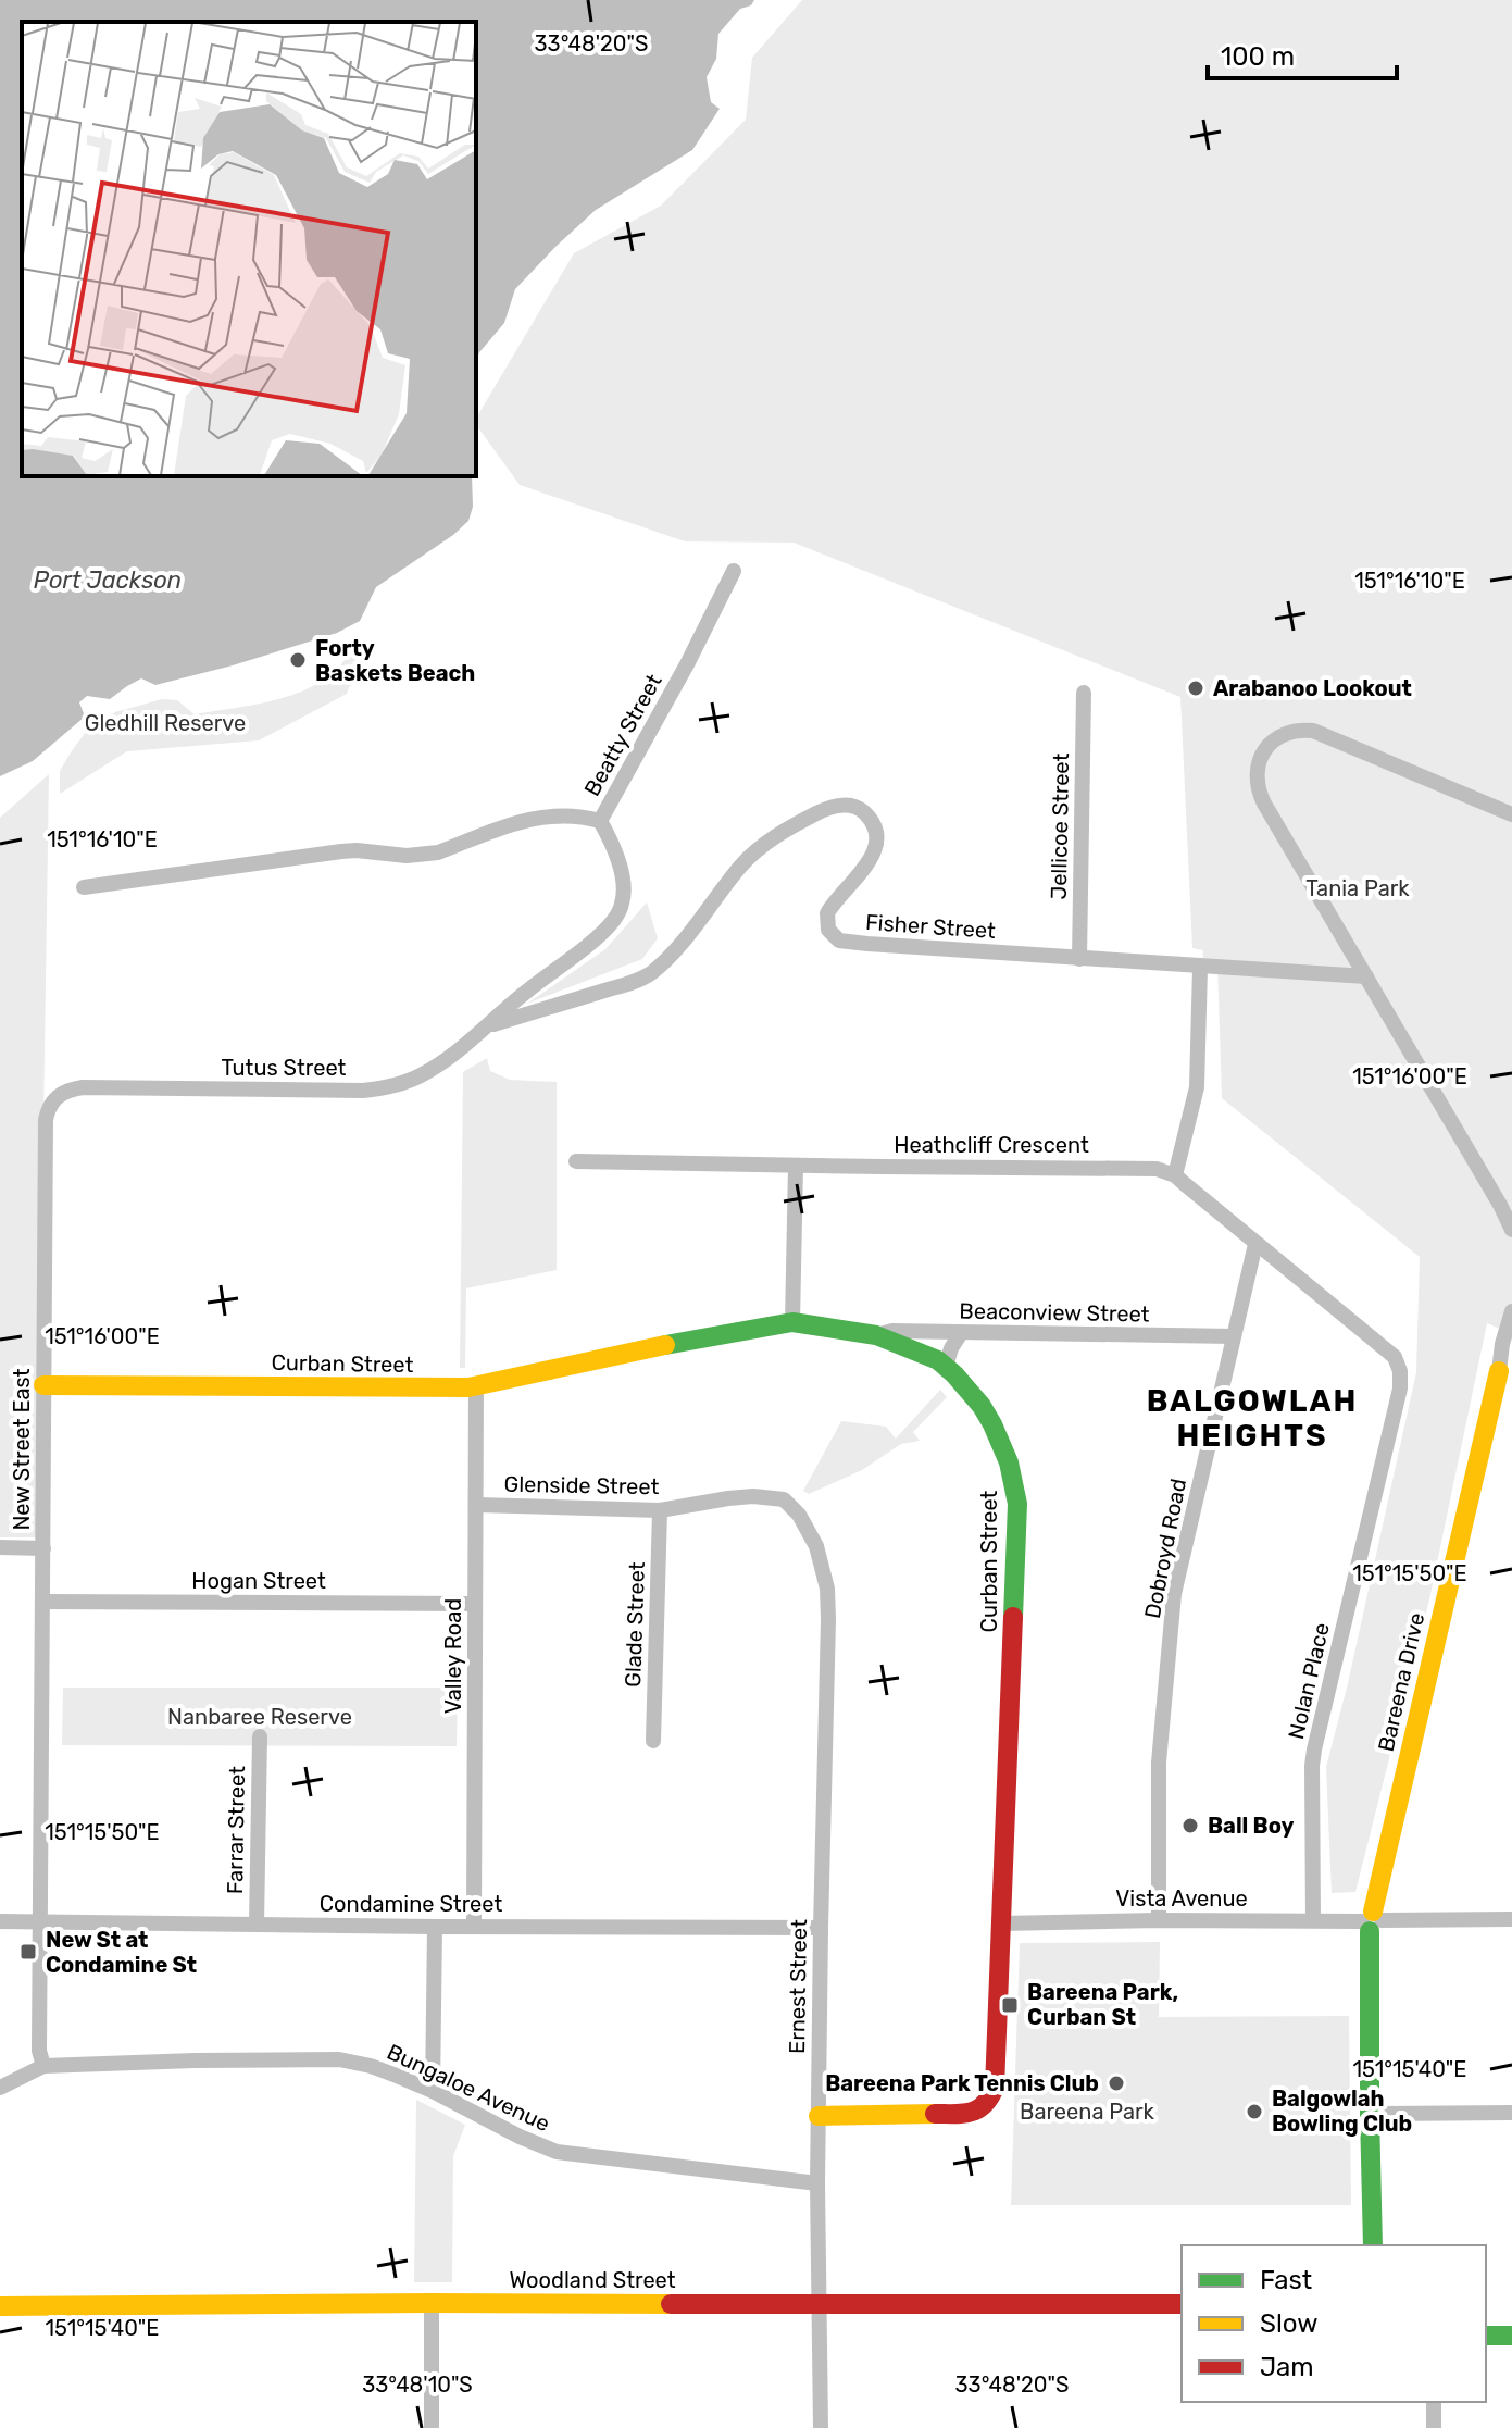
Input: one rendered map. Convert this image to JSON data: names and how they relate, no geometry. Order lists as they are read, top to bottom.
{
  "streets": {
    "street": [
      "Beatty Street",
      "Jellicoe Street",
      "Fisher Street",
      "Tutus Street",
      "Heathcliff Crescent",
      "Beaconview Street",
      "Curban Street",
      "New Street East",
      "Glenside Street",
      "Dobroyd Road",
      "Hogan Street",
      "Glade Street",
      "Valley Road",
      "Nolan Place",
      "Bareena Drive",
      "Farrar Street",
      "Vista Avenue",
      "Condamine Street",
      "Ernest Street",
      "Bungaloe Avenue",
      "Woodland Street"
    ]
  },
  "crossings": [
    ["Beatty Street", "Tutus Street"],
    ["Jellicoe Street", "Fisher Street"],
    ["Fisher Street", "Tutus Street"],
    ["Tutus Street", "New Street East"],
    ["Beaconview Street", "Curban Street"],
    ["Beaconview Street", "Dobroyd Road"],
    ["Curban Street", "New Street East"],
    ["Curban Street", "Valley Road"],
    ["Curban Street", "Vista Avenue"],
    ["Curban Street", "Ernest Street"],
    ["New Street East", "Hogan Street"],
    ["New Street East", "Condamine Street"],
    ["New Street East", "Bungaloe Avenue"],
    ["Glenside Street", "Glade Street"],
    ["Glenside Street", "Valley Road"],
    ["Glenside Street", "Ernest Street"],
    ["Dobroyd Road", "Nolan Place"],
    ["Dobroyd Road", "Vista Avenue"],
    ["Hogan Street", "Valley Road"],
    ["Valley Road", "Condamine Street"],
    ["Nolan Place", "Vista Avenue"],
    ["Bareena Drive", "Vista Avenue"],
    ["Farrar Street", "Condamine Street"],
    ["Condamine Street", "Ernest Street"],
    ["Ernest Street", "Bungaloe Avenue"],
    ["Ernest Street", "Woodland Street"]
  ],
  "districts": ["BALGOWLAH HEIGHTS"],
  "water": ["Port Jackson"],
  "parks": [
    "Gledhill Reserve",
    "Tania Park",
    "Nanbaree Reserve",
    "Bareena Park"
  ],
  "places": {
    "other": [
      "Forty Baskets Beach",
      "Arabanoo Lookout",
      "Ball Boy",
      "Bareena Park Tennis Club",
      "Balgowlah Bowling Club"
    ],
    "transit": ["New St at Condamine St", "Bareena Park, Curban St"]
  },
  "legend": ["Fast", "Slow", "Jam"],
  "scale_bar": "100 m",
  "coordinates": [
    "33°48'20\"S",
    "151°16'10\"E",
    "151°16'00\"E",
    "151°15'50\"E",
    "151°15'40\"E",
    "33°48'10\"S"
  ]
}
